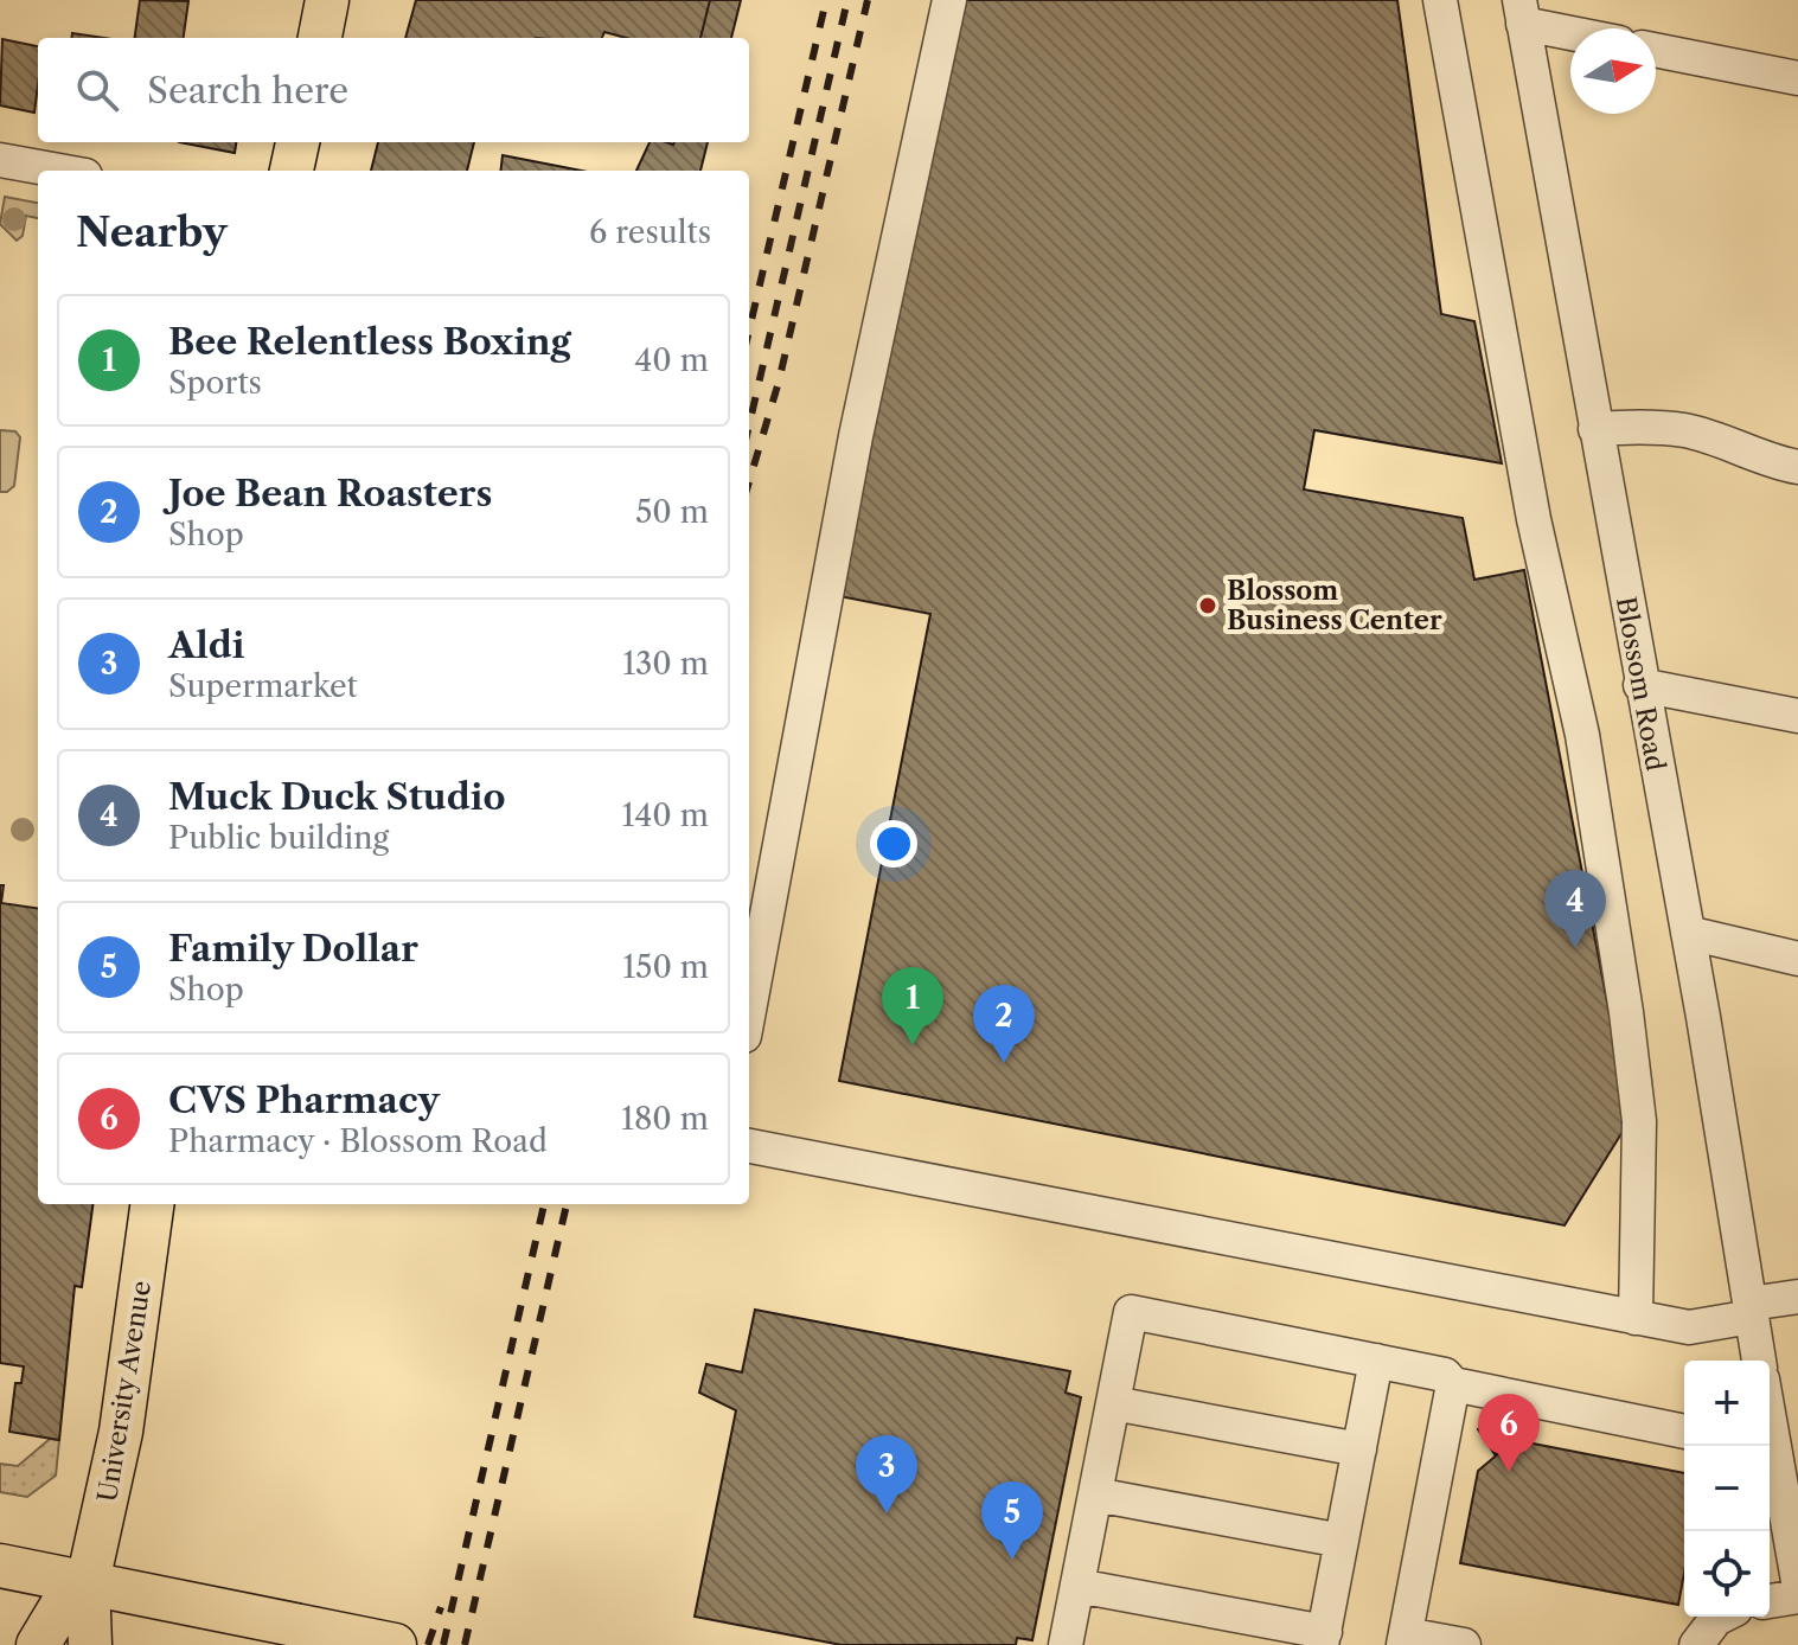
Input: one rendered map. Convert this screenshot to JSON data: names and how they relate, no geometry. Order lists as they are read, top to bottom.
{
  "streets": {
    "main road": ["University Avenue"],
    "street": ["Blossom Road"]
  },
  "places": ["Blossom Business Center"],
  "north": "right",
  "page": {
    "search": "Search here",
    "heading": ["Nearby", "6 results"],
    "list": [
      {
        "mark": "1",
        "name": "Bee Relentless Boxing",
        "note": "Sports",
        "value": "40 m"
      },
      {
        "mark": "2",
        "name": "Joe Bean Roasters",
        "note": "Shop",
        "value": "50 m"
      },
      {
        "mark": "3",
        "name": "Aldi",
        "note": "Supermarket",
        "value": "130 m"
      },
      {
        "mark": "4",
        "name": "Muck Duck Studio",
        "note": "Public building",
        "value": "140 m"
      },
      {
        "mark": "5",
        "name": "Family Dollar",
        "note": "Shop",
        "value": "150 m"
      },
      {
        "mark": "6",
        "name": "CVS Pharmacy",
        "note": "Pharmacy · Blossom Road",
        "value": "180 m"
      }
    ],
    "pins": [
      "4",
      "1",
      "2",
      "6",
      "3",
      "5"
    ],
    "map_buttons": ["+", "−"]
  }
}
